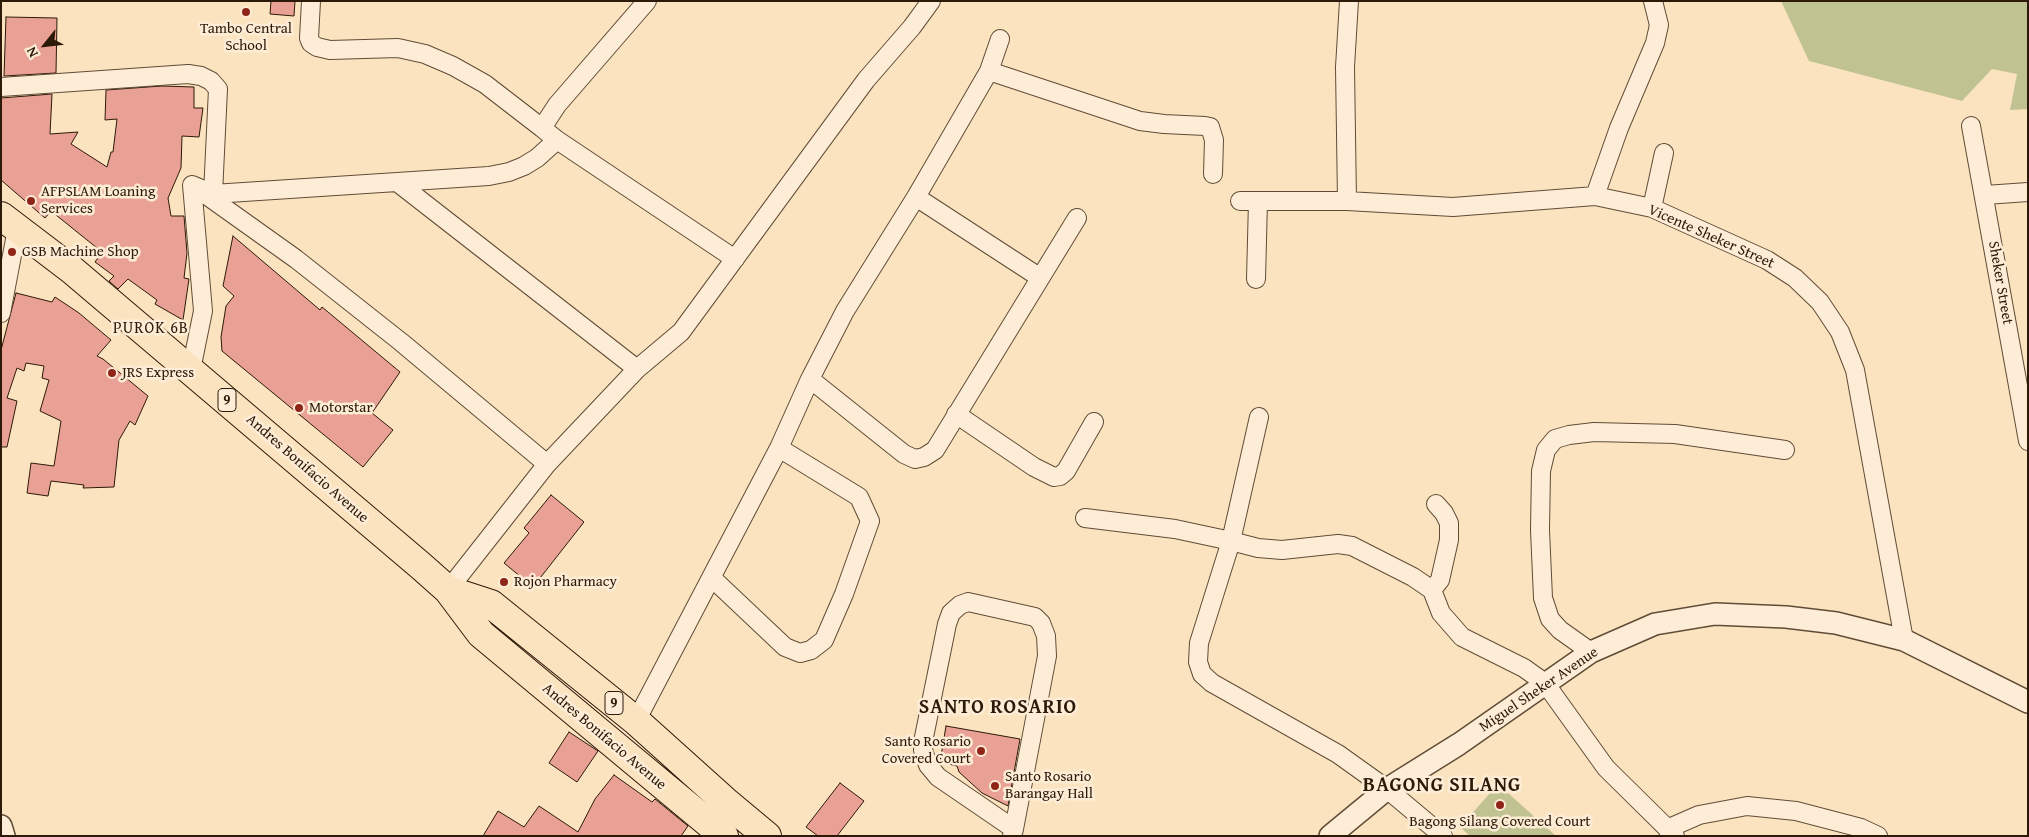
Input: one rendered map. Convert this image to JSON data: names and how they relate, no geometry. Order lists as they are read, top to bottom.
{
  "streets": {
    "highway": ["9", "Andres Bonifacio Avenue"],
    "street": ["Vicente Sheker Street", "Sheker Street", "Miguel Sheker Avenue"]
  },
  "crossings": [
    ["Vicente Sheker Street", "Miguel Sheker Avenue"]
  ],
  "districts": ["PUROK 6B", "SANTO ROSARIO", "BAGONG SILANG"],
  "places": [
    "Tambo Central School",
    "AFPSLAM Loaning Services",
    "GSB Machine Shop",
    "JRS Express",
    "Motorstar",
    "Rojon Pharmacy",
    "Santo Rosario Covered Court",
    "Santo Rosario Barangay Hall",
    "Bagong Silang Covered Court"
  ],
  "north": "bottom left"
}
